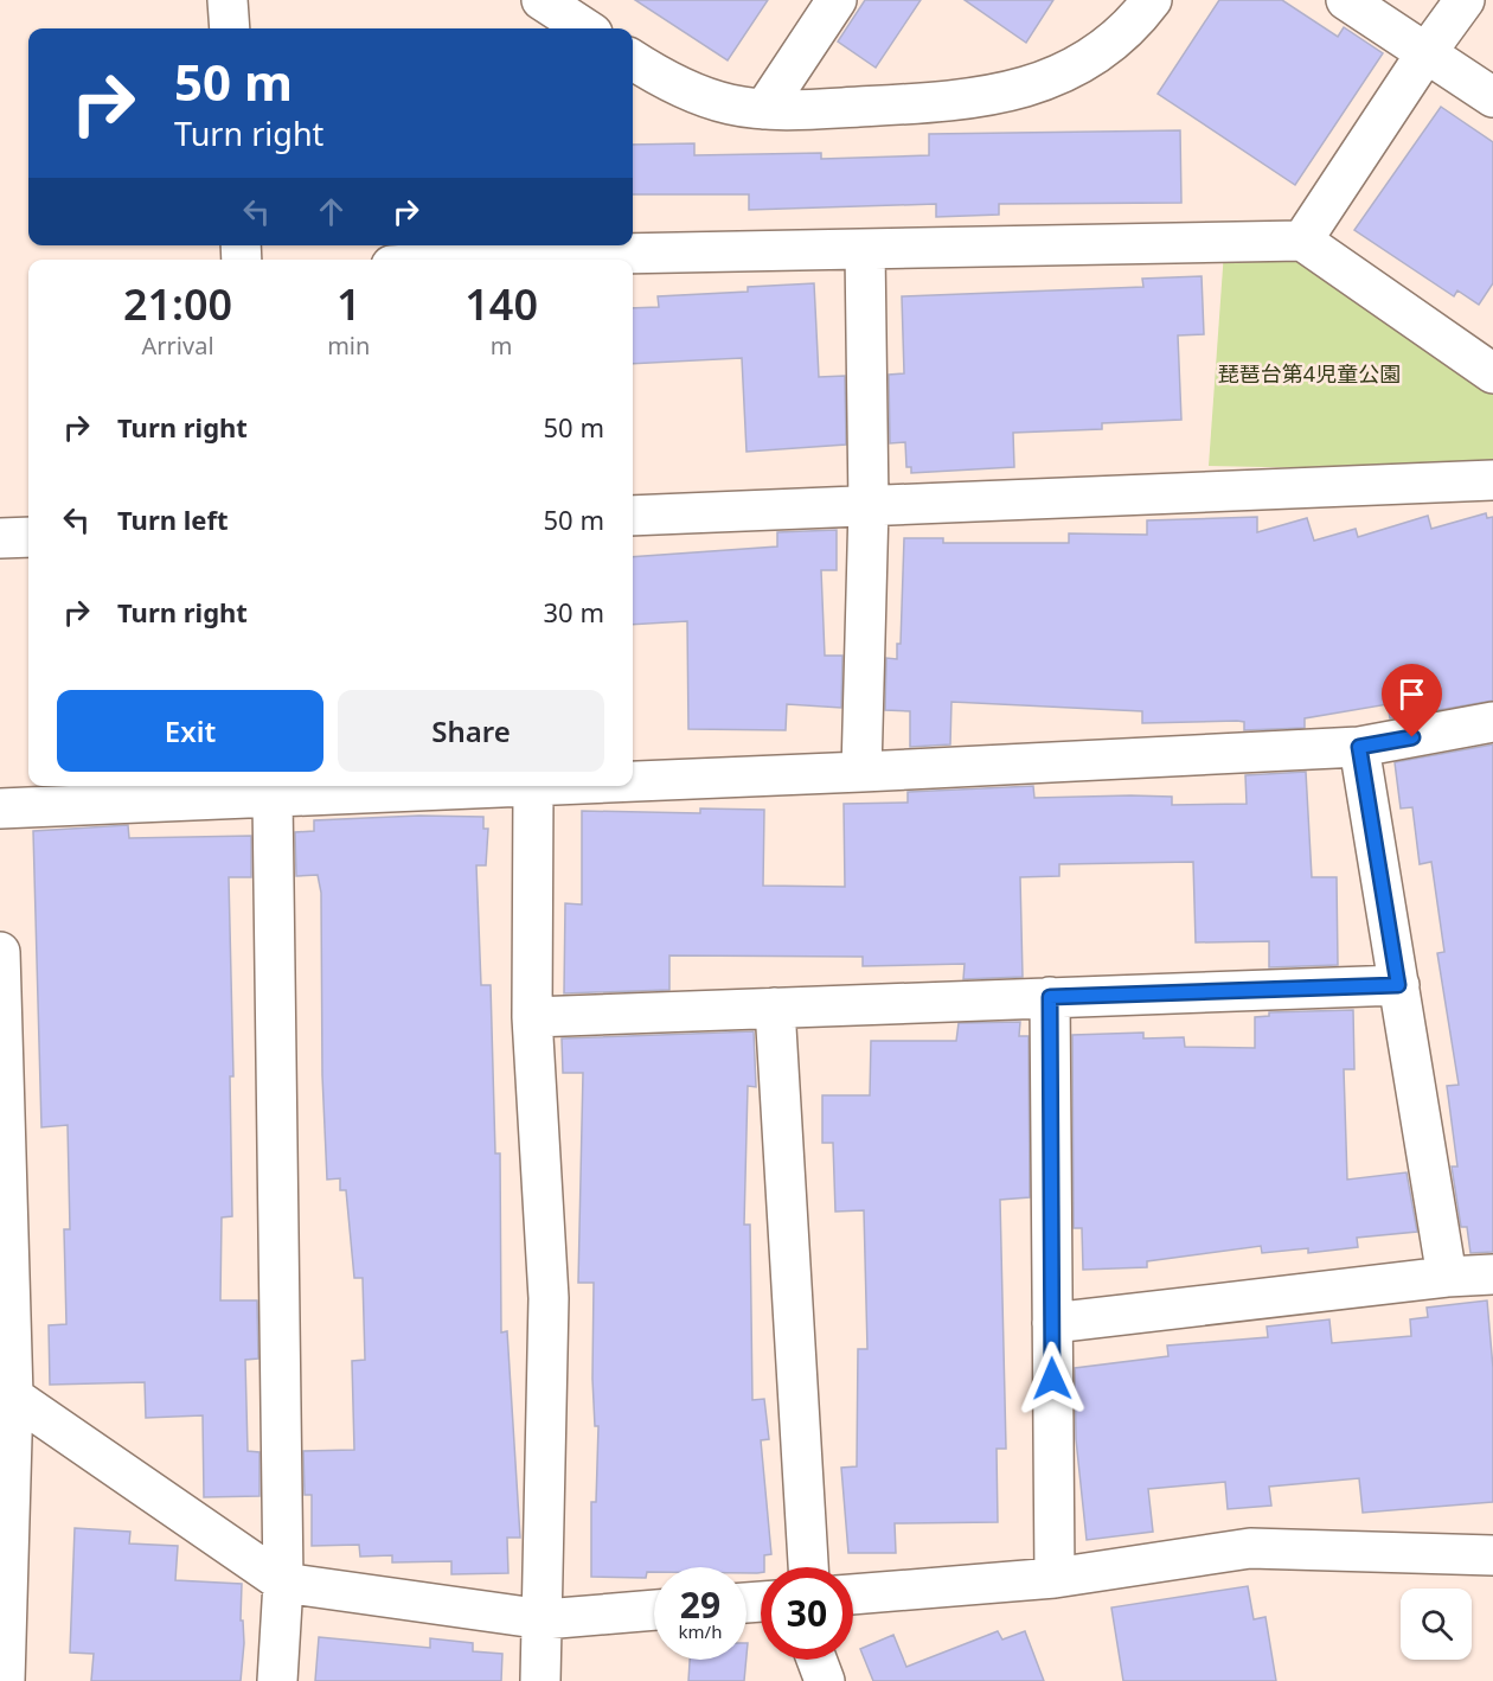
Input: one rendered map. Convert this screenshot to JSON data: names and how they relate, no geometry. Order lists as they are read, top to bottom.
{
  "parks": ["琵琶台第4児童公園"],
  "page": {
    "turn": ["50 m", "Turn right"],
    "eta": [
      "21:00",
      "Arrival",
      "1",
      "min",
      "140",
      "m"
    ],
    "list": [
      {
        "name": "Turn right",
        "value": "50 m"
      },
      {
        "name": "Turn left",
        "value": "50 m"
      },
      {
        "name": "Turn right",
        "value": "30 m"
      }
    ],
    "buttons": ["Exit", "Share"],
    "speed": "29 km/h",
    "limit": "30"
  }
}
